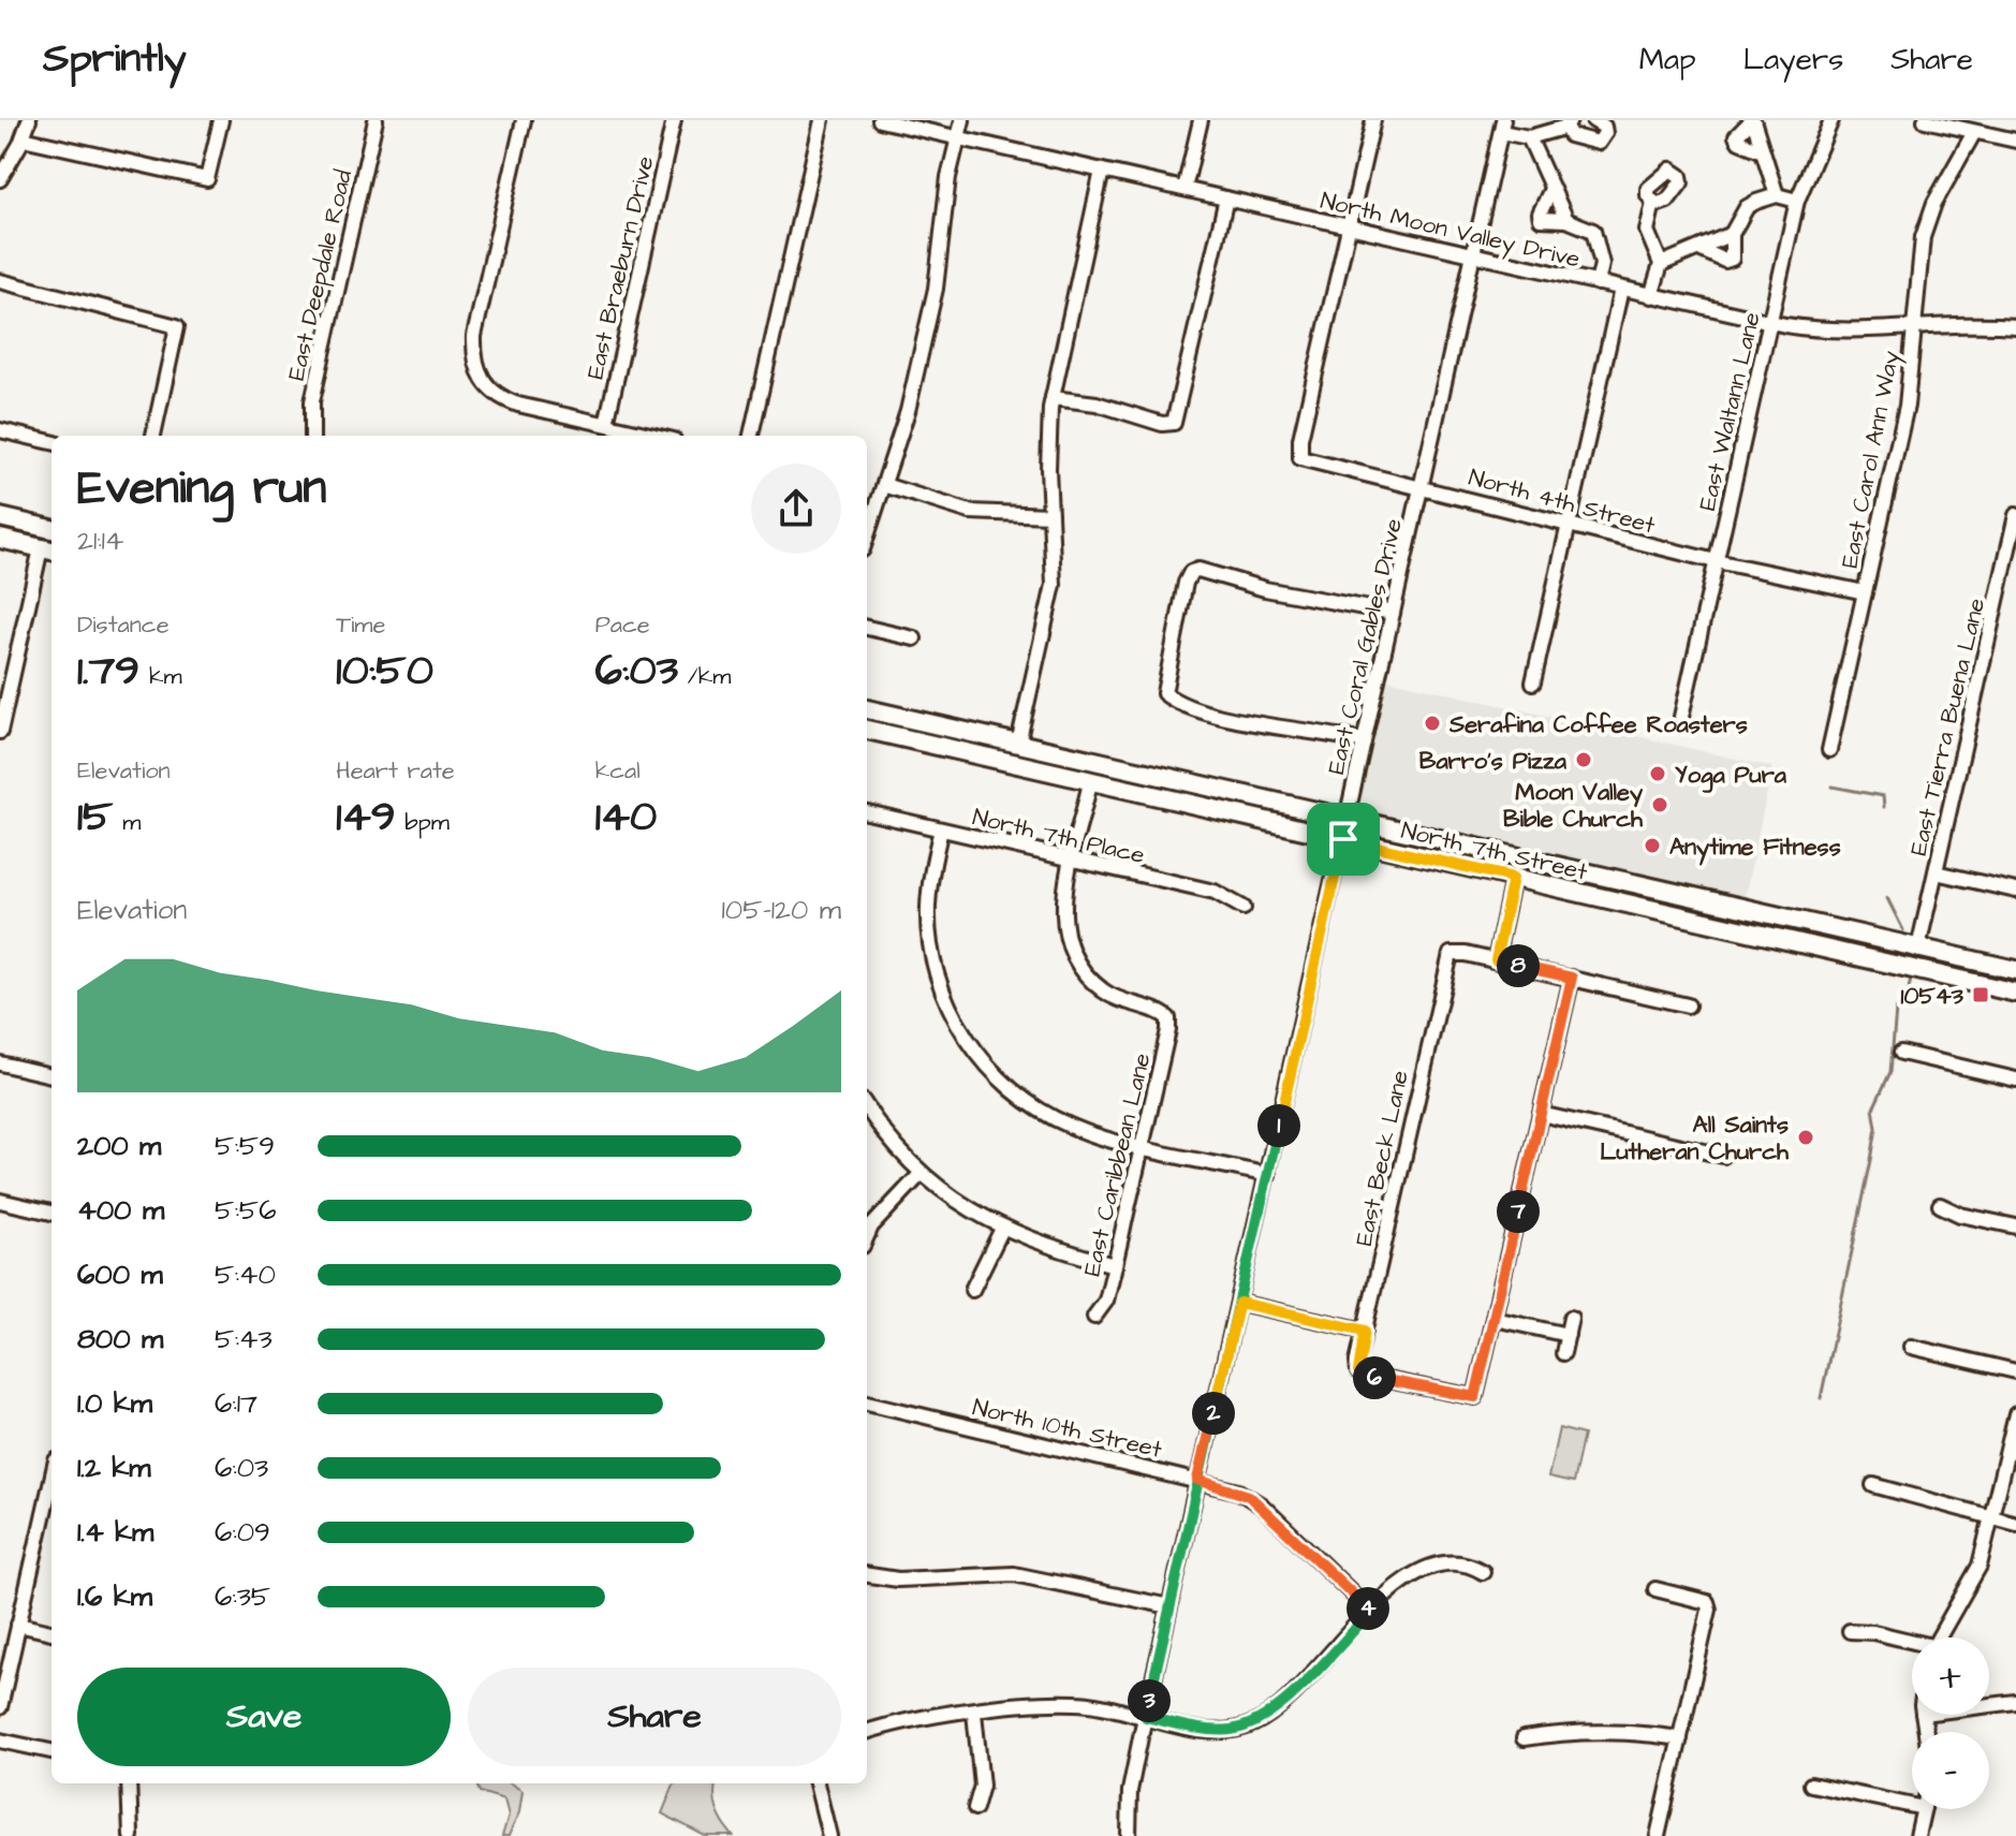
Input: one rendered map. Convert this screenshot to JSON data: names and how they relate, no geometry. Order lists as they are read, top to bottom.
{
  "streets": {
    "main road": ["North 7th Street"],
    "street": [
      "North Moon Valley Drive",
      "East Braeburn Drive",
      "East Deepdale Road",
      "East Waltann Lane",
      "East Carol Ann Way",
      "North 4th Street",
      "East Coral Gables Drive",
      "East Tierra Buena Lane",
      "North 7th Place",
      "East Beck Lane",
      "East Caribbean Lane",
      "North 10th Street"
    ]
  },
  "crossings": [
    ["North Moon Valley Drive", "East Waltann Lane"],
    ["North Moon Valley Drive", "East Carol Ann Way"],
    ["North Moon Valley Drive", "North 4th Street"],
    ["North Moon Valley Drive", "East Coral Gables Drive"],
    ["East Waltann Lane", "North 4th Street"],
    ["East Carol Ann Way", "North 4th Street"],
    ["North 4th Street", "East Coral Gables Drive"],
    ["East Coral Gables Drive", "North 7th Street"],
    ["East Coral Gables Drive", "North 10th Street"],
    ["East Tierra Buena Lane", "North 7th Street"],
    ["North 7th Place", "East Caribbean Lane"]
  ],
  "places": {
    "other": [
      "Serafina Coffee Roasters",
      "Barro's Pizza",
      "Yoga Pura",
      "Moon Valley Bible Church",
      "Anytime Fitness",
      "All Saints Lutheran Church"
    ],
    "transit": ["10543"]
  },
  "page": {
    "header": "Sprintly",
    "nav": ["Map", "Layers", "Share"],
    "heading": ["Evening run", "21:14"],
    "stats": [
      ["Distance", "1.79 km"],
      ["Time", "10:50"],
      ["Pace", "6:03 /km"],
      ["Elevation", "15 m"],
      ["Heart rate", "149 bpm"],
      ["kcal", "140"]
    ],
    "chart": ["Elevation", "105–120 m"],
    "pins": [
      "8",
      "1",
      "7",
      "6",
      "2",
      "4",
      "3"
    ],
    "list": [
      {
        "name": "200 m",
        "note": "5:59"
      },
      {
        "name": "400 m",
        "note": "5:56"
      },
      {
        "name": "600 m",
        "note": "5:40"
      },
      {
        "name": "800 m",
        "note": "5:43"
      },
      {
        "name": "1.0 km",
        "note": "6:17"
      },
      {
        "name": "1.2 km",
        "note": "6:03"
      },
      {
        "name": "1.4 km",
        "note": "6:09"
      },
      {
        "name": "1.6 km",
        "note": "6:35"
      }
    ],
    "map_buttons": ["+", "−"],
    "buttons": ["Save", "Share"]
  }
}
